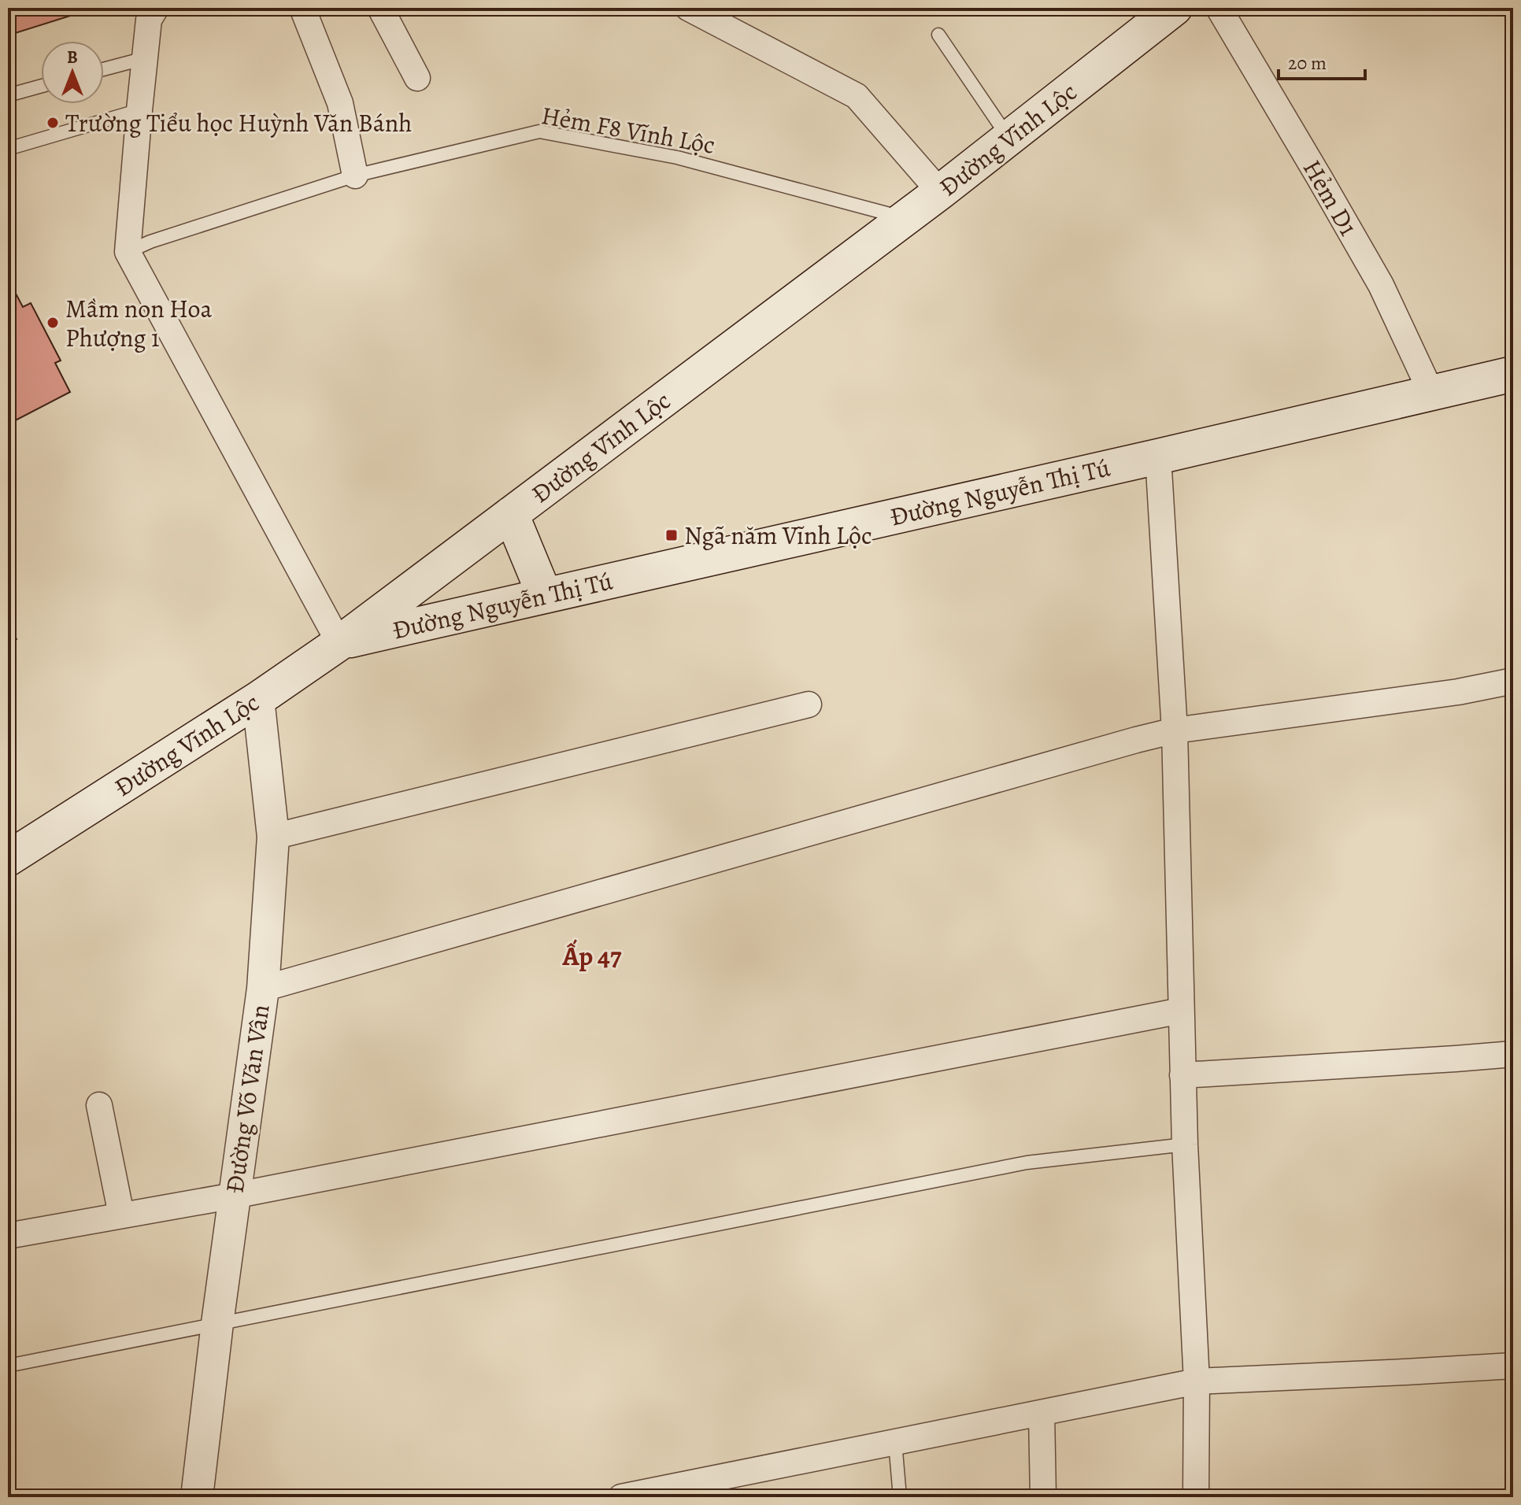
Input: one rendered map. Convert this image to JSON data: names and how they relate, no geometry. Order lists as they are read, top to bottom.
{
  "streets": {
    "main road": ["Đường Vĩnh Lộc", "Đường Nguyễn Thị Tú"],
    "street": ["Hẻm D1", "Đường Võ Văn Vân"],
    "lane": ["Hẻm F8 Vĩnh Lộc"]
  },
  "crossings": [
    ["Hẻm F8 Vĩnh Lộc", "Đường Vĩnh Lộc"],
    ["Đường Vĩnh Lộc", "Đường Nguyễn Thị Tú"],
    ["Đường Vĩnh Lộc", "Đường Võ Văn Vân"],
    ["Hẻm D1", "Đường Nguyễn Thị Tú"]
  ],
  "districts": ["Ấp 47"],
  "places": {
    "other": ["Trường Tiểu học Huỳnh Văn Bánh", "Mầm non Hoa Phượng 1"],
    "transit": ["Ngã năm Vĩnh Lộc"]
  },
  "scale_bar": "20 m",
  "north": "top"
}
